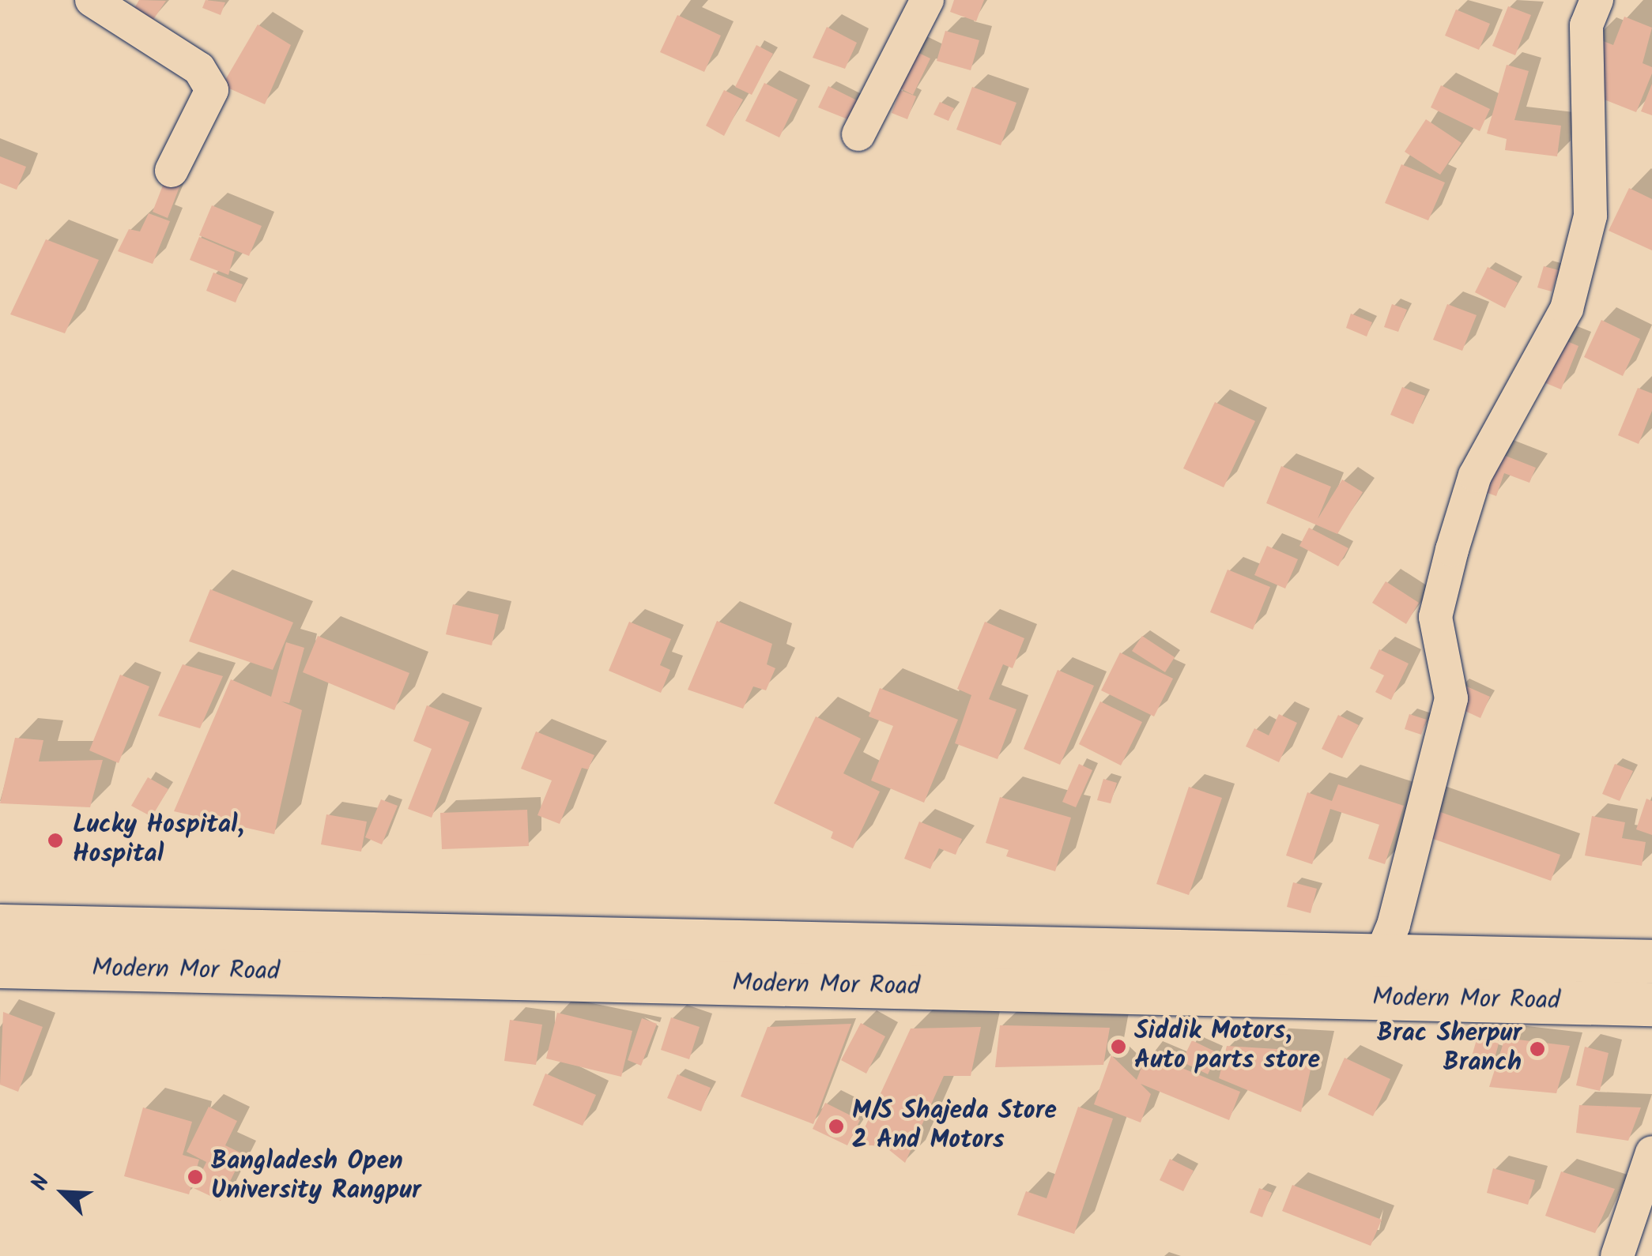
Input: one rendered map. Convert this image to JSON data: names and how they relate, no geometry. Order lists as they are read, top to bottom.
{
  "streets": {
    "highway": ["Modern Mor Road"]
  },
  "places": [
    "Lucky Hospital, Hospital",
    "Siddik Motors, Auto parts store",
    "Brac Sherpur Branch",
    "M/S Shajeda Store 2 And Motors",
    "Bangladesh Open University Rangpur"
  ],
  "north": "top left"
}
